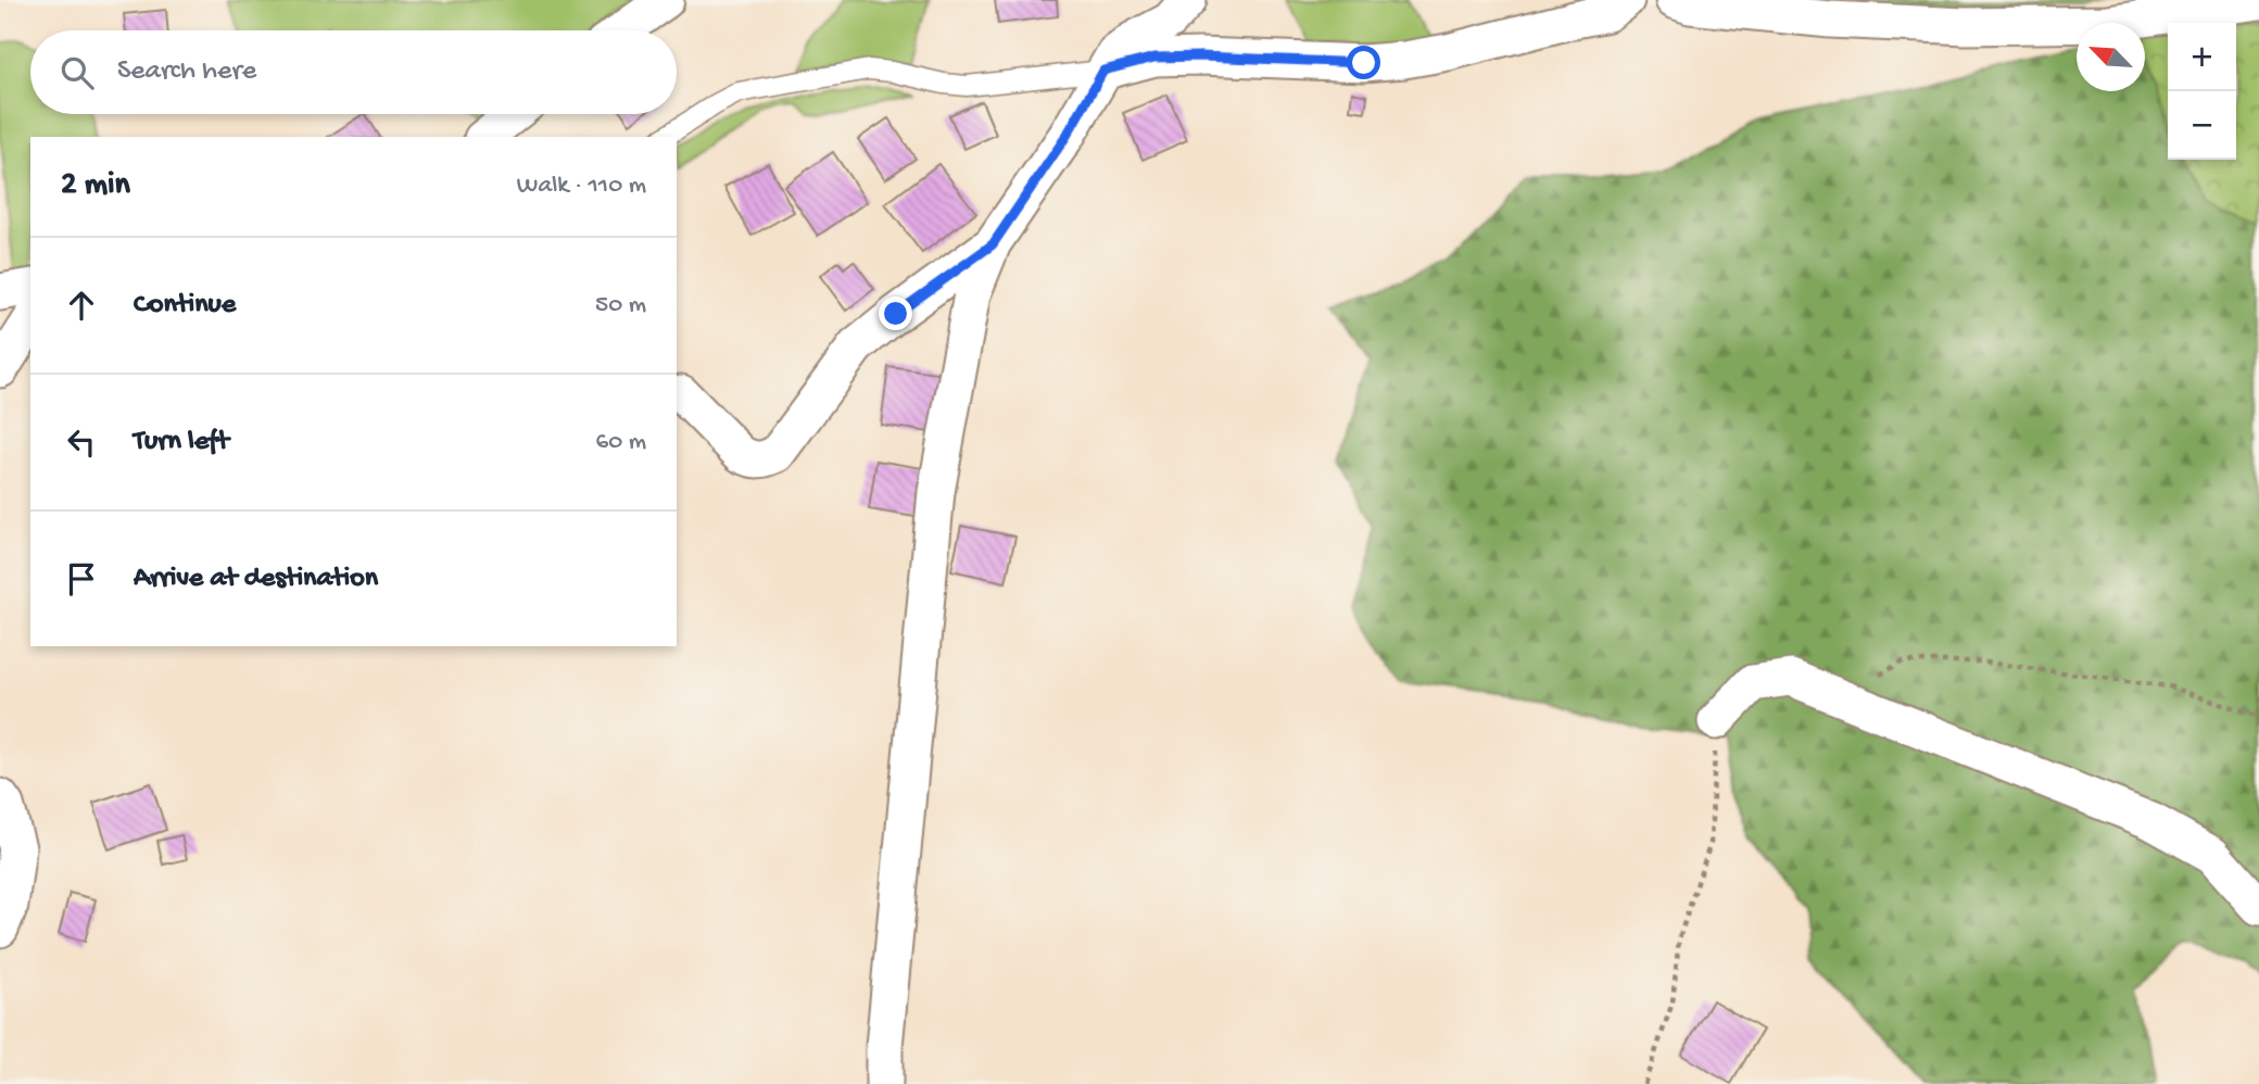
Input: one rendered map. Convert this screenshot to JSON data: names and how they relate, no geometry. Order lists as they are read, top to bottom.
{
  "north": "top left",
  "page": {
    "map_buttons": ["+", "−"],
    "search": "Search here",
    "heading": ["2 min", "Walk · 110 m"],
    "list": [
      ["Continue", "50 m"],
      ["Turn left", "60 m"],
      "Arrive at destination"
    ]
  }
}
